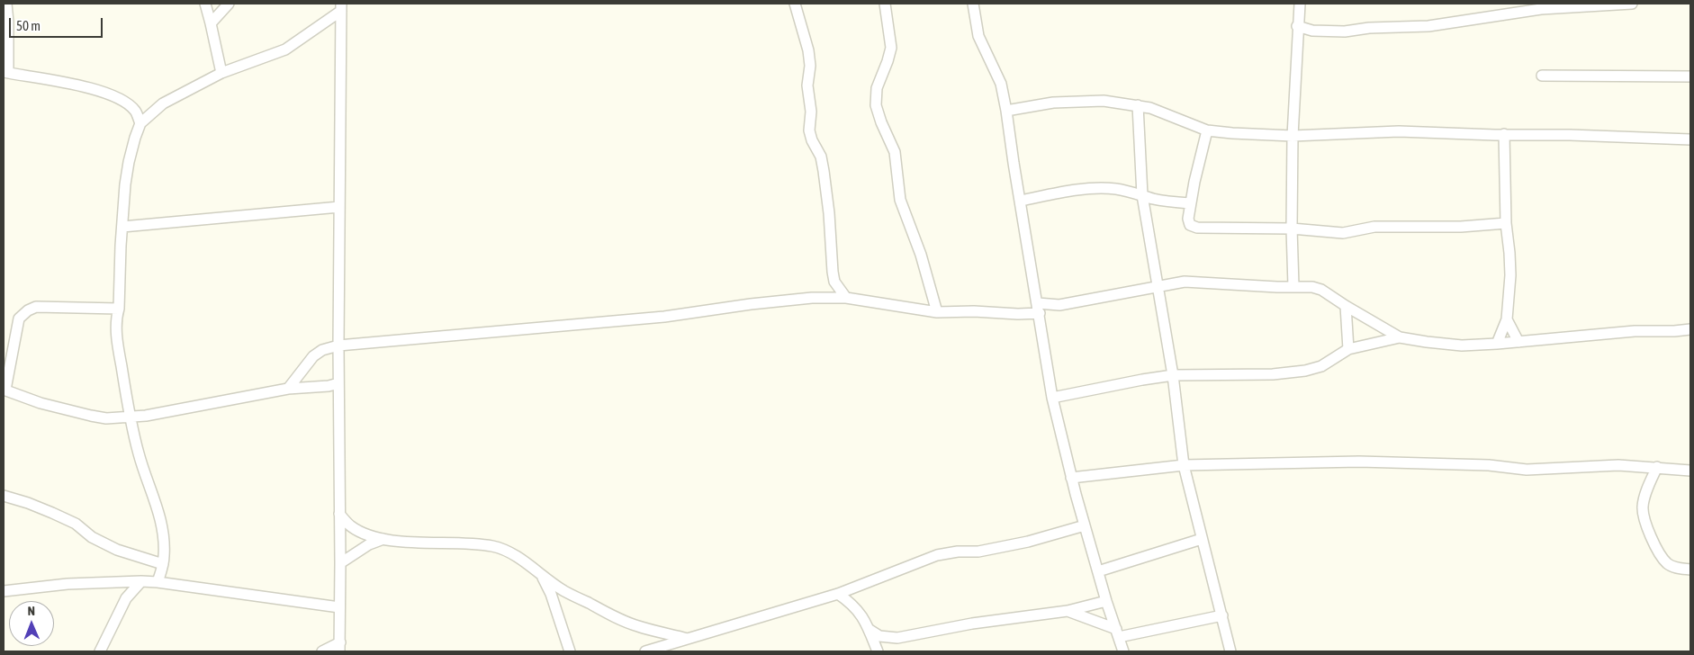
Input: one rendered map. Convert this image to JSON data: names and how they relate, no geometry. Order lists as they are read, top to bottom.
{
  "scale_bar": "50 m",
  "north": "top"
}
